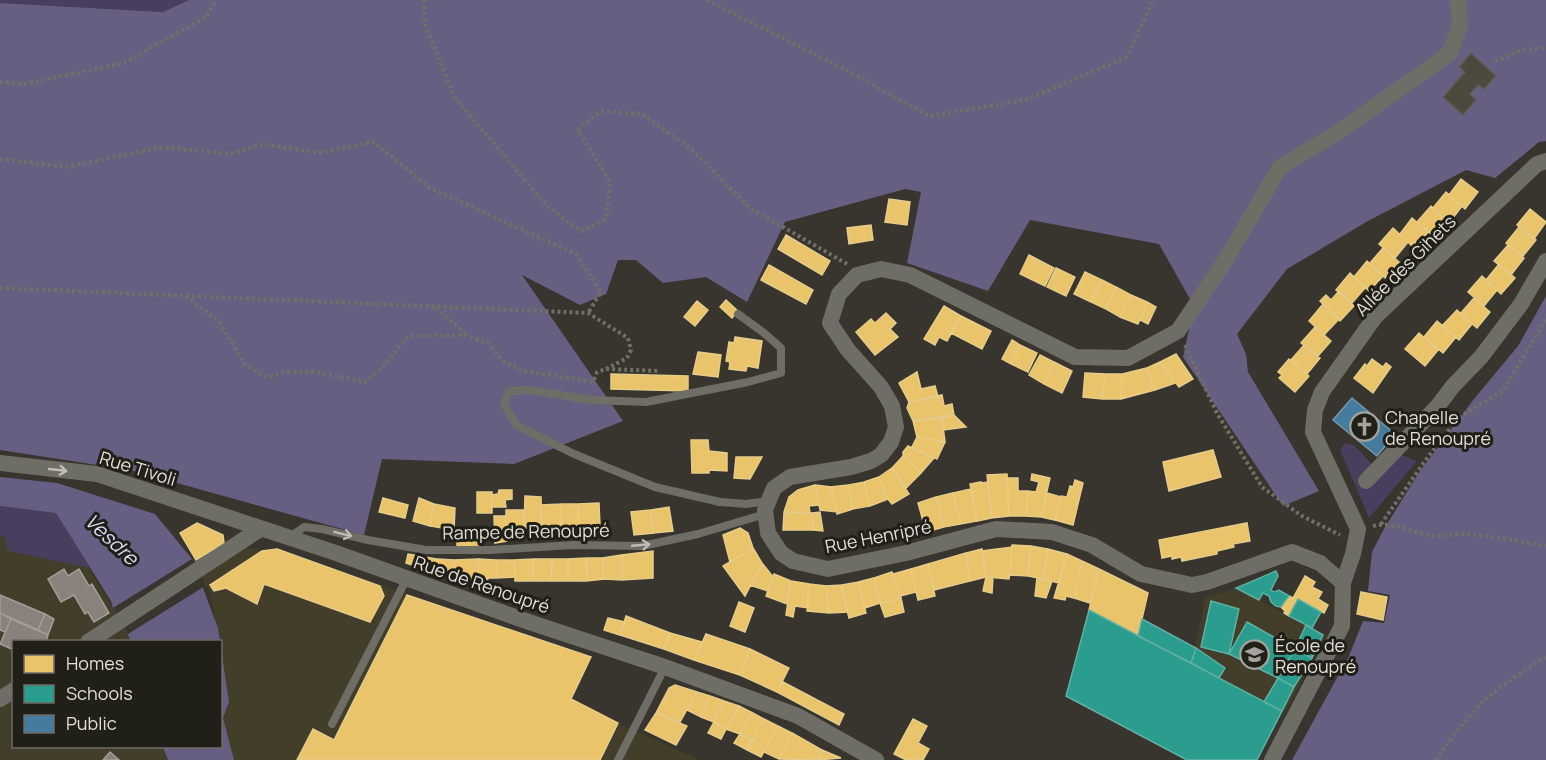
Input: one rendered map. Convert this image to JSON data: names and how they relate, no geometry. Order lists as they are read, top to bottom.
{
  "streets": {
    "street": [
      "Allée des Gihets",
      "Rue Tivoli",
      "Rue Henripré",
      "Rue de Renoupré"
    ],
    "lane": ["Rampe de Renoupré"]
  },
  "crossings": [
    ["Rue Tivoli", "Rue de Renoupré"],
    ["Rampe de Renoupré", "Rue Henripré"],
    ["Rampe de Renoupré", "Rue de Renoupré"]
  ],
  "one_way": ["Rue Tivoli", "Rampe de Renoupré"],
  "water": ["Vesdre"],
  "places": {
    "church": ["Chapelle de Renoupré"],
    "school or university": ["École de Renoupré"]
  },
  "legend": ["Homes", "Schools", "Public"]
}
